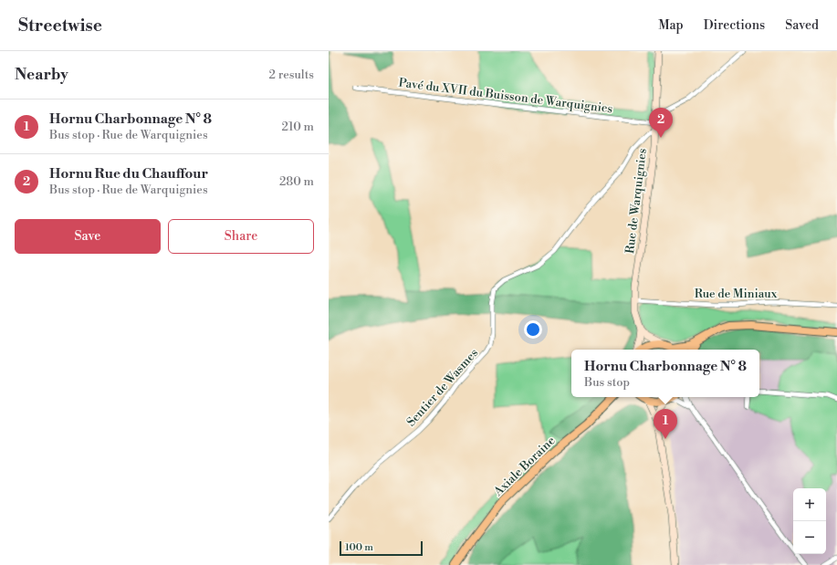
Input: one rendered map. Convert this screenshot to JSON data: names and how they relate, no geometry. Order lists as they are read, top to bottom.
{
  "streets": {
    "main road": ["Axiale Boraine"],
    "street": [
      "Pavé du XVII du Buisson de Warquignies",
      "Rue de Warquignies",
      "Rue de Miniaux",
      "Sentier de Wasmes"
    ]
  },
  "crossings": [
    ["Pavé du XVII du Buisson de Warquignies", "Rue de Warquignies"],
    ["Rue de Warquignies", "Rue de Miniaux"],
    ["Rue de Warquignies", "Sentier de Wasmes"]
  ],
  "scale_bar": "100 m",
  "page": {
    "header": "Streetwise",
    "nav": ["Map", "Directions", "Saved"],
    "heading": ["Nearby", "2 results"],
    "list": [
      {
        "mark": "1",
        "name": "Hornu Charbonnage N° 8",
        "note": "Bus stop · Rue de Warquignies",
        "value": "210 m"
      },
      {
        "mark": "2",
        "name": "Hornu Rue du Chauffour",
        "note": "Bus stop · Rue de Warquignies",
        "value": "280 m"
      }
    ],
    "pins": ["2", "1"],
    "buttons": ["Save", "Share"],
    "popup": ["Hornu Charbonnage N° 8", "Bus stop"],
    "map_buttons": ["+", "−"],
    "scale": "100 m"
  }
}
